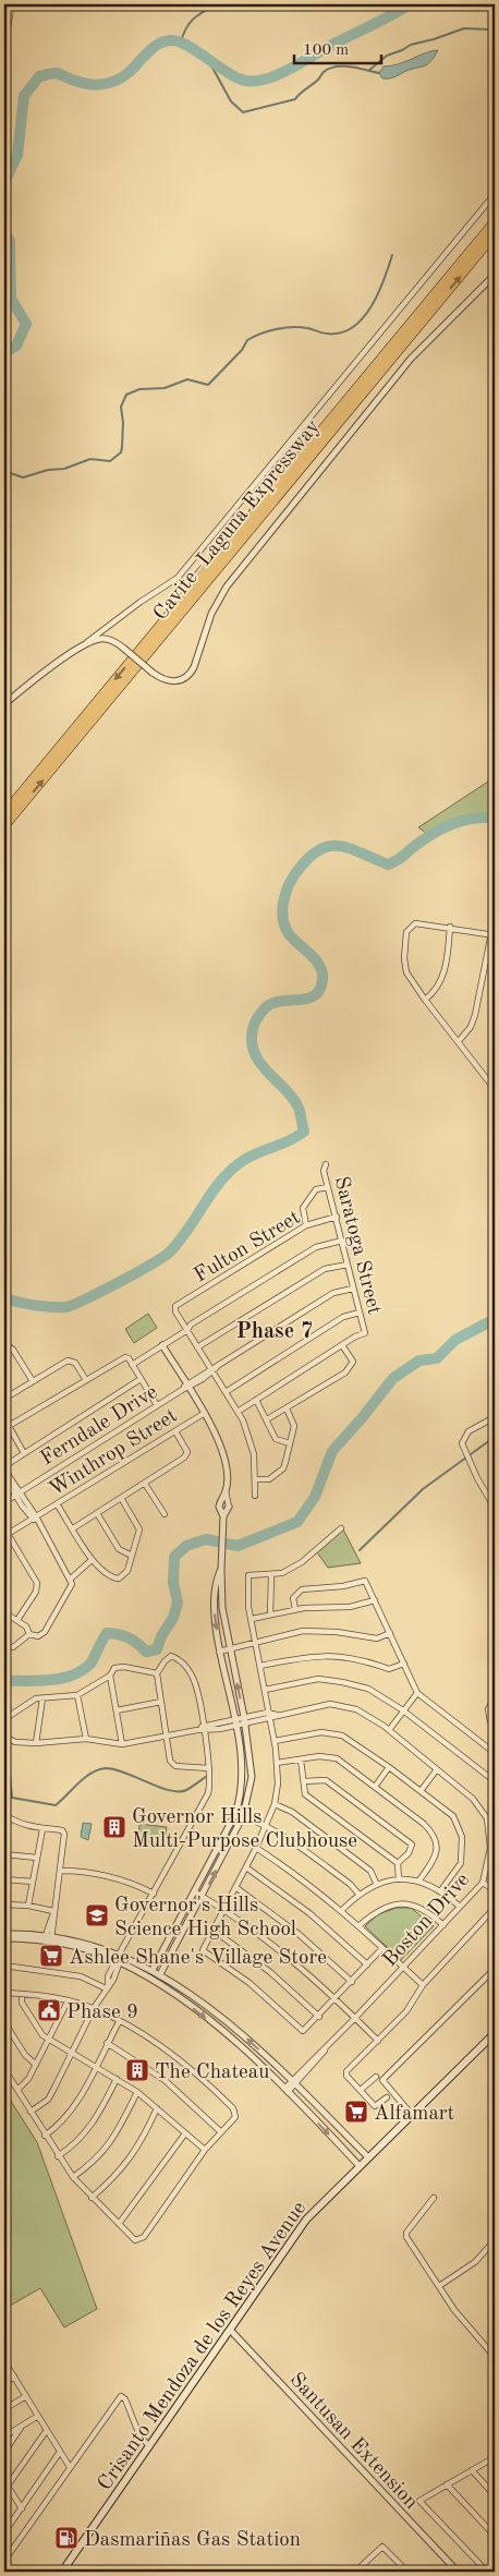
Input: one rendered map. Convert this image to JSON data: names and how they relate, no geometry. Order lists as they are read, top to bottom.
{
  "streets": {
    "highway": ["Cavite–Laguna Expressway"],
    "main road": ["Crisanto Mendoza de los Reyes Avenue"],
    "street": [
      "Fulton Street",
      "Saratoga Street",
      "Ferndale Drive",
      "Winthrop Street",
      "Boston Drive",
      "Santusan Extension"
    ]
  },
  "crossings": [
    ["Fulton Street", "Saratoga Street"],
    ["Saratoga Street", "Ferndale Drive"],
    ["Crisanto Mendoza de los Reyes Avenue", "Santusan Extension"]
  ],
  "districts": ["Phase 7"],
  "places": {
    "building": ["Governor Hills Multi-Purpose Clubhouse", "The Chateau"],
    "school or university": ["Governor's Hills Science High School"],
    "supermarket": ["Ashlee Shane's Village Store", "Alfamart"],
    "public building": ["Phase 9"],
    "fuel station": ["Dasmariñas Gas Station"]
  },
  "scale_bar": "100 m"
}
